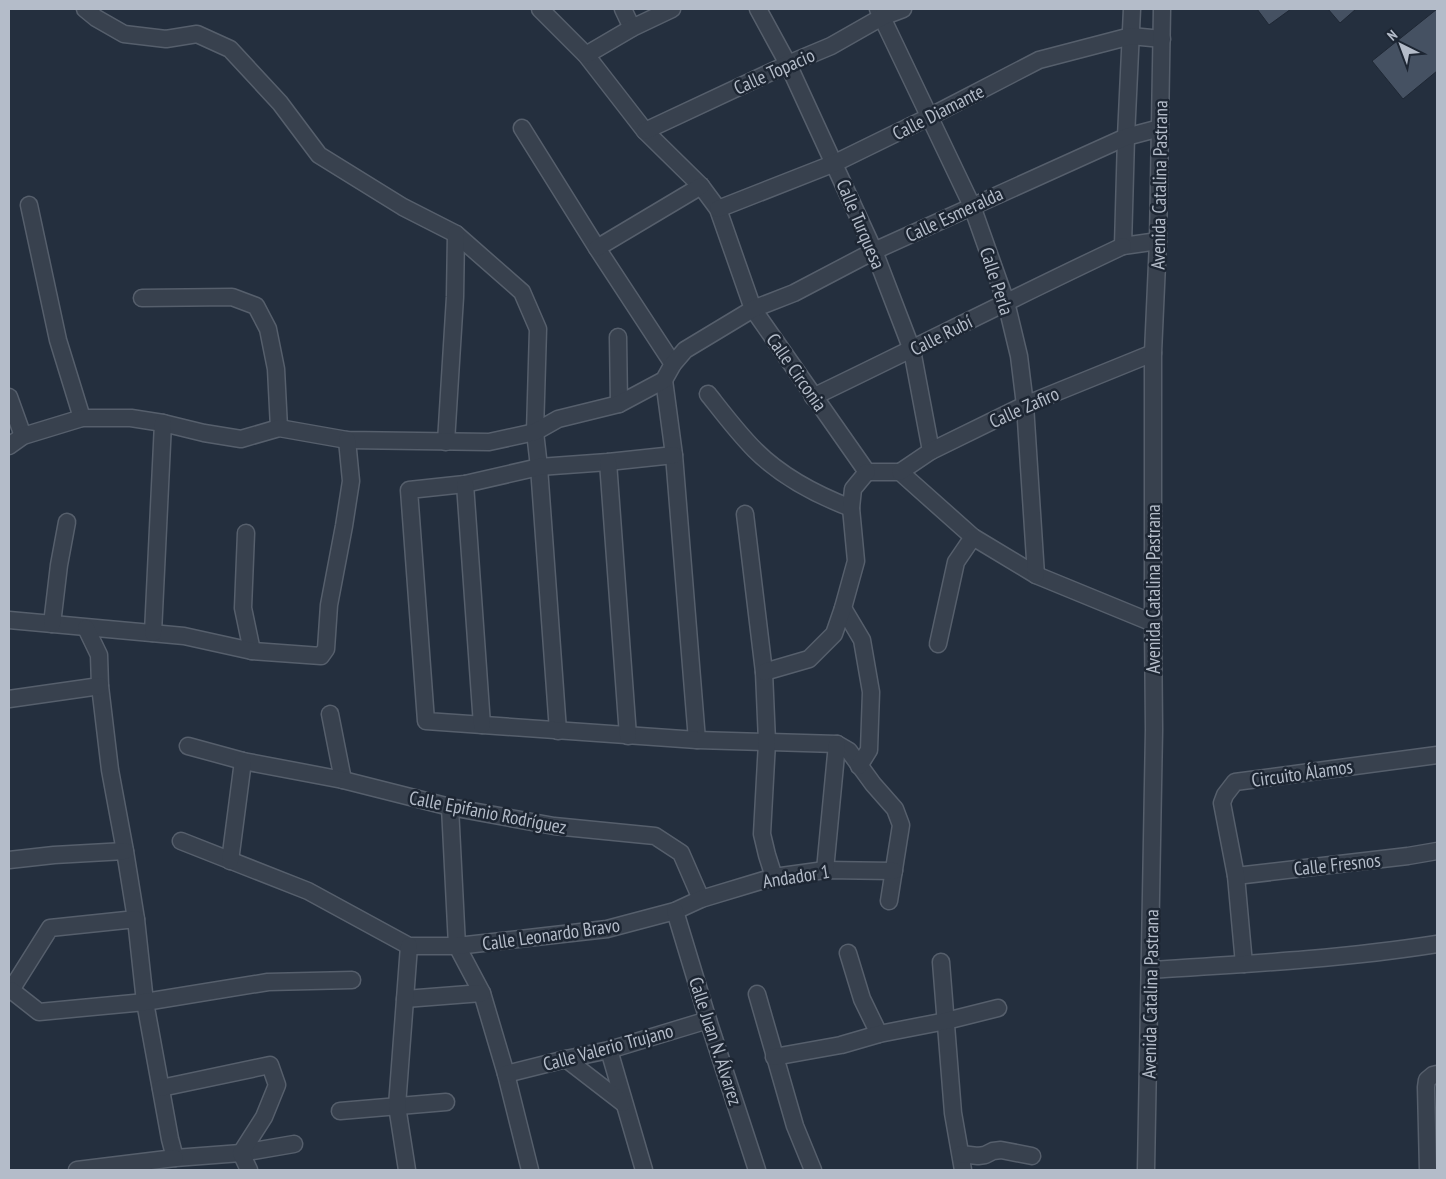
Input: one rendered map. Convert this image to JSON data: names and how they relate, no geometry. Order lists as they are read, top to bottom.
{
  "streets": {
    "street": [
      "Calle Topacio",
      "Calle Diamante",
      "Avenida Catalina Pastrana",
      "Calle Esmeralda",
      "Calle Turquesa",
      "Calle Perla",
      "Calle Rubí",
      "Calle Circonia",
      "Calle Zafiro",
      "Circuito Álamos",
      "Calle Epifanio Rodríguez",
      "Calle Fresnos",
      "Andador 1",
      "Calle Leonardo Bravo",
      "Calle Juan N. Álvarez",
      "Calle Valerio Trujano"
    ]
  },
  "crossings": [
    ["Calle Topacio", "Calle Turquesa"],
    ["Calle Topacio", "Calle Perla"],
    ["Calle Topacio", "Calle Circonia"],
    ["Calle Diamante", "Avenida Catalina Pastrana"],
    ["Calle Diamante", "Calle Turquesa"],
    ["Calle Diamante", "Calle Perla"],
    ["Calle Diamante", "Calle Circonia"],
    ["Avenida Catalina Pastrana", "Calle Esmeralda"],
    ["Avenida Catalina Pastrana", "Calle Rubí"],
    ["Avenida Catalina Pastrana", "Calle Zafiro"],
    ["Calle Esmeralda", "Calle Turquesa"],
    ["Calle Esmeralda", "Calle Perla"],
    ["Calle Esmeralda", "Calle Circonia"],
    ["Calle Turquesa", "Calle Rubí"],
    ["Calle Turquesa", "Calle Zafiro"],
    ["Calle Perla", "Calle Rubí"],
    ["Calle Perla", "Calle Zafiro"],
    ["Calle Rubí", "Calle Circonia"],
    ["Circuito Álamos", "Calle Fresnos"],
    ["Calle Epifanio Rodríguez", "Andador 1"],
    ["Calle Epifanio Rodríguez", "Calle Leonardo Bravo"],
    ["Andador 1", "Calle Leonardo Bravo"],
    ["Calle Leonardo Bravo", "Calle Juan N. Álvarez"],
    ["Calle Juan N. Álvarez", "Calle Valerio Trujano"]
  ],
  "north": "top left"
}
